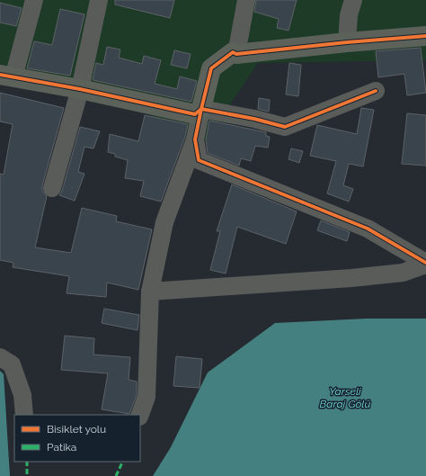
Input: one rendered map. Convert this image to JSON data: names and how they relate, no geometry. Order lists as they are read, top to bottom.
{
  "water": ["Yarseli Baraj Gölü"],
  "legend": ["Bisiklet yolu", "Patika"]
}
